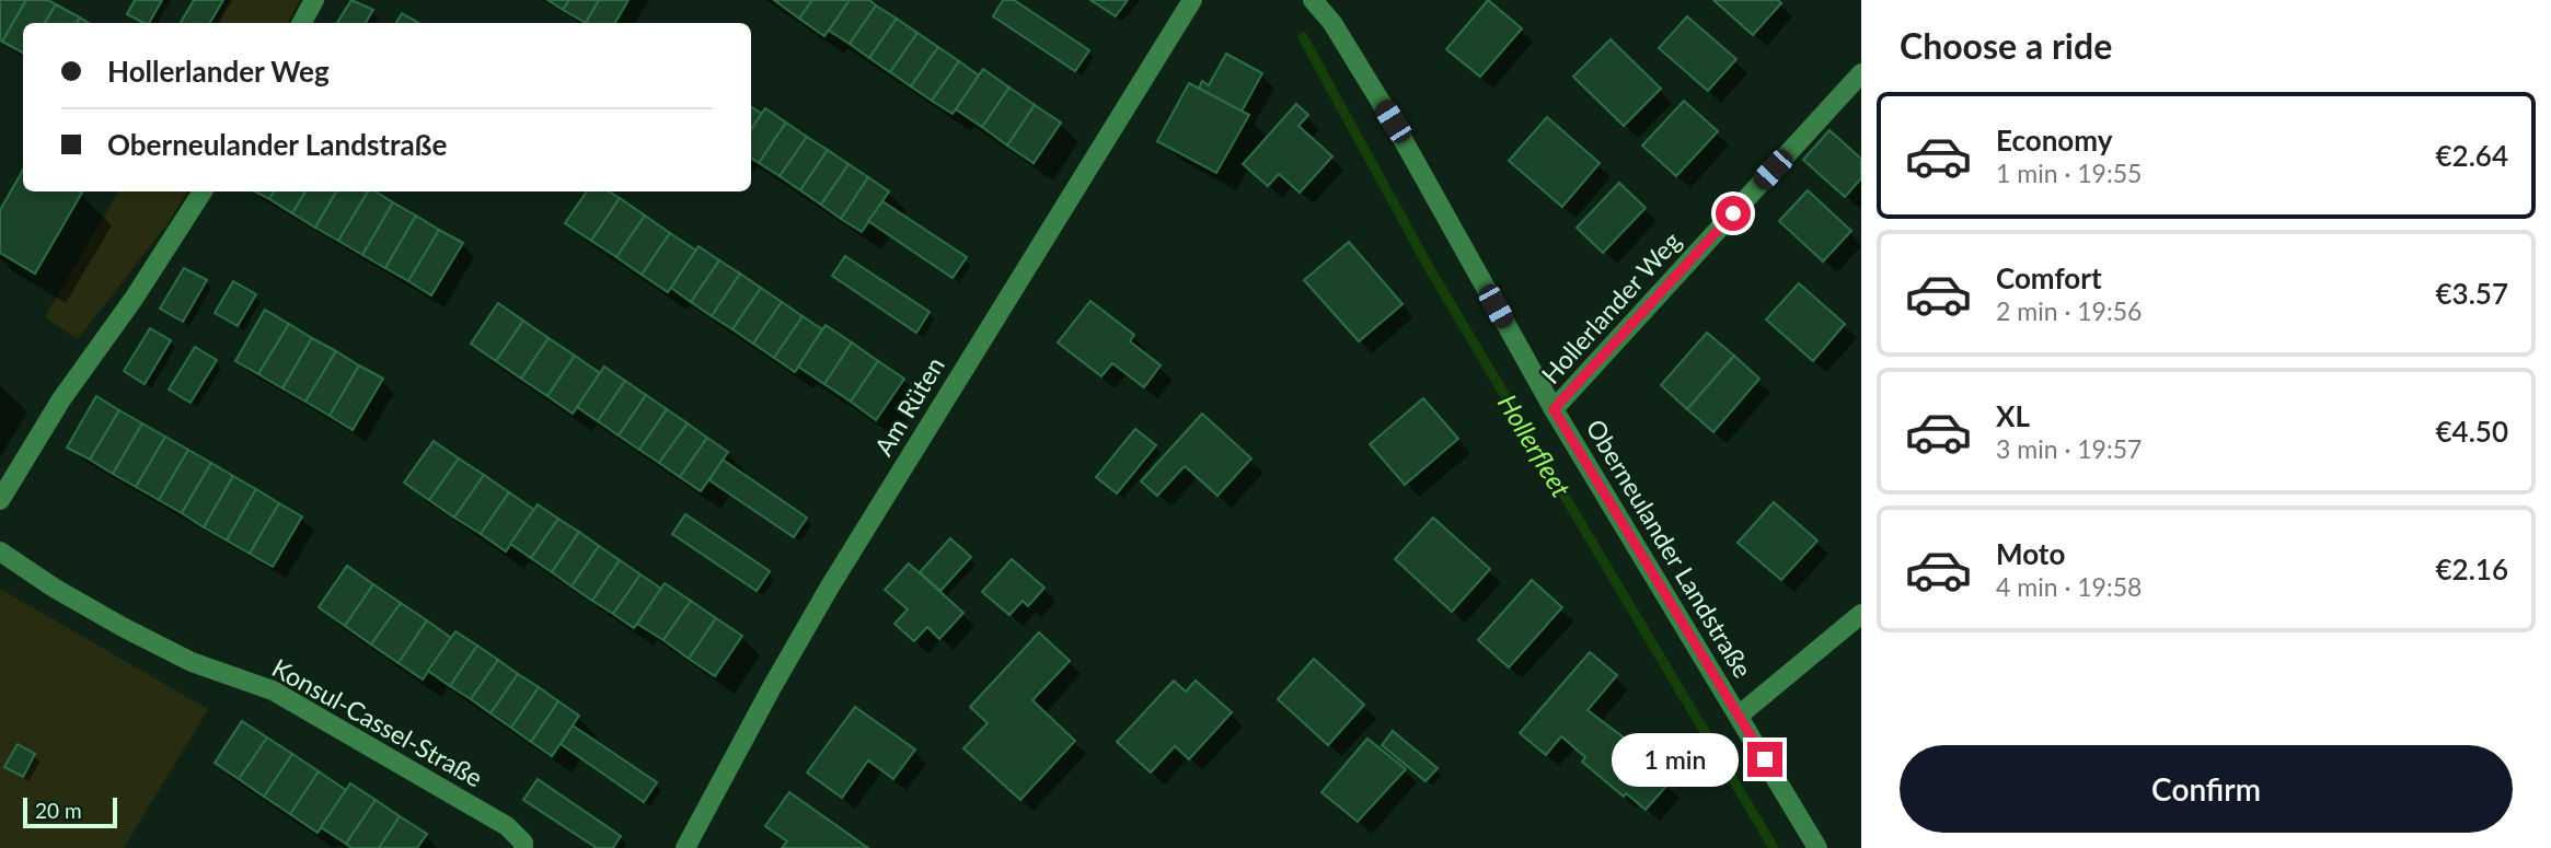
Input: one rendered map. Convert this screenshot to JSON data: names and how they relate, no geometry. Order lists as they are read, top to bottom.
{
  "streets": {
    "street": [
      "Hollerlander Weg",
      "Am Rüten",
      "Oberneulander Landstraße",
      "Konsul-Cassel-Straße"
    ]
  },
  "crossings": [
    ["Hollerlander Weg", "Oberneulander Landstraße"]
  ],
  "water": ["Hollerfleet"],
  "scale_bar": "20 m",
  "page": {
    "heading": "Choose a ride",
    "banner": ["Hollerlander Weg", "Oberneulander Landstraße"],
    "list": [
      {
        "name": "Economy",
        "note": "1 min · 19:55",
        "value": "€2.64"
      },
      {
        "name": "Comfort",
        "note": "2 min · 19:56",
        "value": "€3.57"
      },
      {
        "name": "XL",
        "note": "3 min · 19:57",
        "value": "€4.50"
      },
      {
        "name": "Moto",
        "note": "4 min · 19:58",
        "value": "€2.16"
      }
    ],
    "buttons": "Confirm",
    "bubble": "1 min",
    "scale": "20 m"
  }
}
